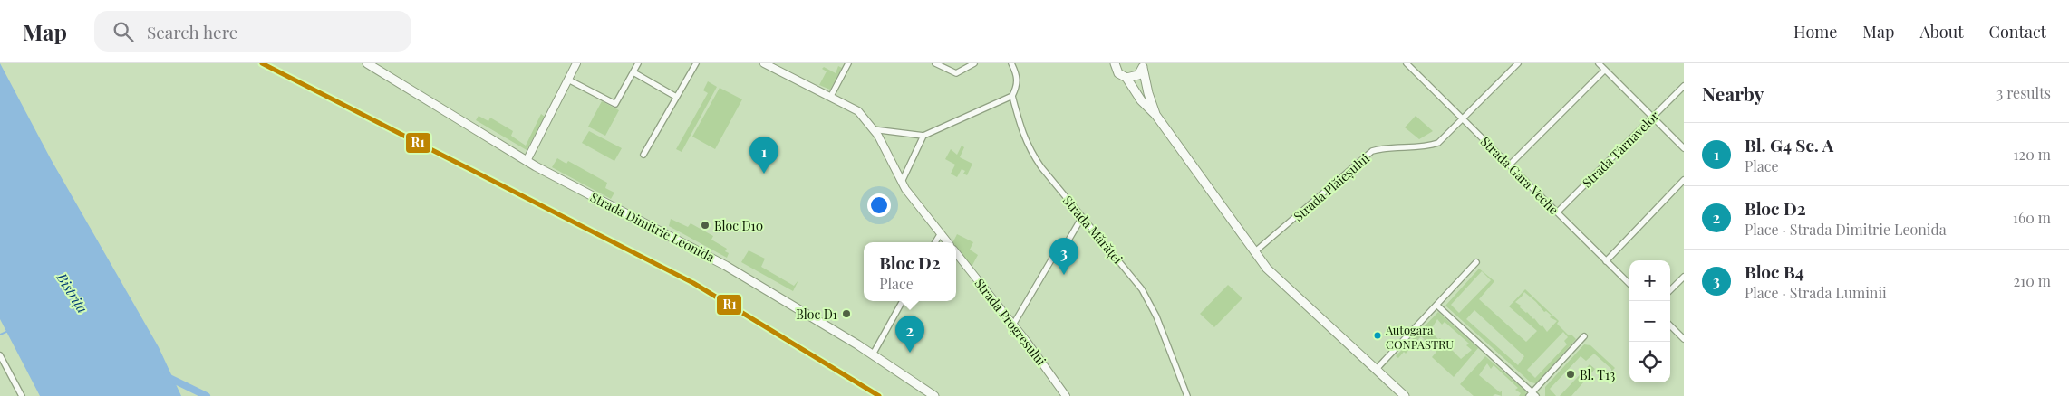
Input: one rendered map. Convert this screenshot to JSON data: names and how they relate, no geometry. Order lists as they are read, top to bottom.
{
  "streets": {
    "main road": ["Strada Dimitrie Leonida"],
    "street": [
      "Strada Târnavelor",
      "Strada Gara Veche",
      "Strada Plăieșului",
      "Strada Mărăței",
      "Strada Progresului"
    ]
  },
  "crossings": [
    ["Strada Târnavelor", "Strada Gara Veche"],
    ["Strada Gara Veche", "Strada Plăieșului"]
  ],
  "water": ["Bistrița"],
  "places": [
    "Bloc D10",
    "Bloc D1",
    "Autogara CONPASTRU",
    "Bl. T13"
  ],
  "lines": ["transit line R1"],
  "page": {
    "header": "Map",
    "search": "Search here",
    "nav": [
      "Home",
      "Map",
      "About",
      "Contact"
    ],
    "heading": ["Nearby", "3 results"],
    "list": [
      {
        "mark": "1",
        "name": "Bl. G4 Sc. A",
        "note": "Place",
        "value": "120 m"
      },
      {
        "mark": "2",
        "name": "Bloc D2",
        "note": "Place · Strada Dimitrie Leonida",
        "value": "160 m"
      },
      {
        "mark": "3",
        "name": "Bloc B4",
        "note": "Place · Strada Luminii",
        "value": "210 m"
      }
    ],
    "pins": ["1", "3", "2"],
    "popup": ["Bloc D2", "Place"],
    "map_buttons": ["+", "−"]
  }
}
